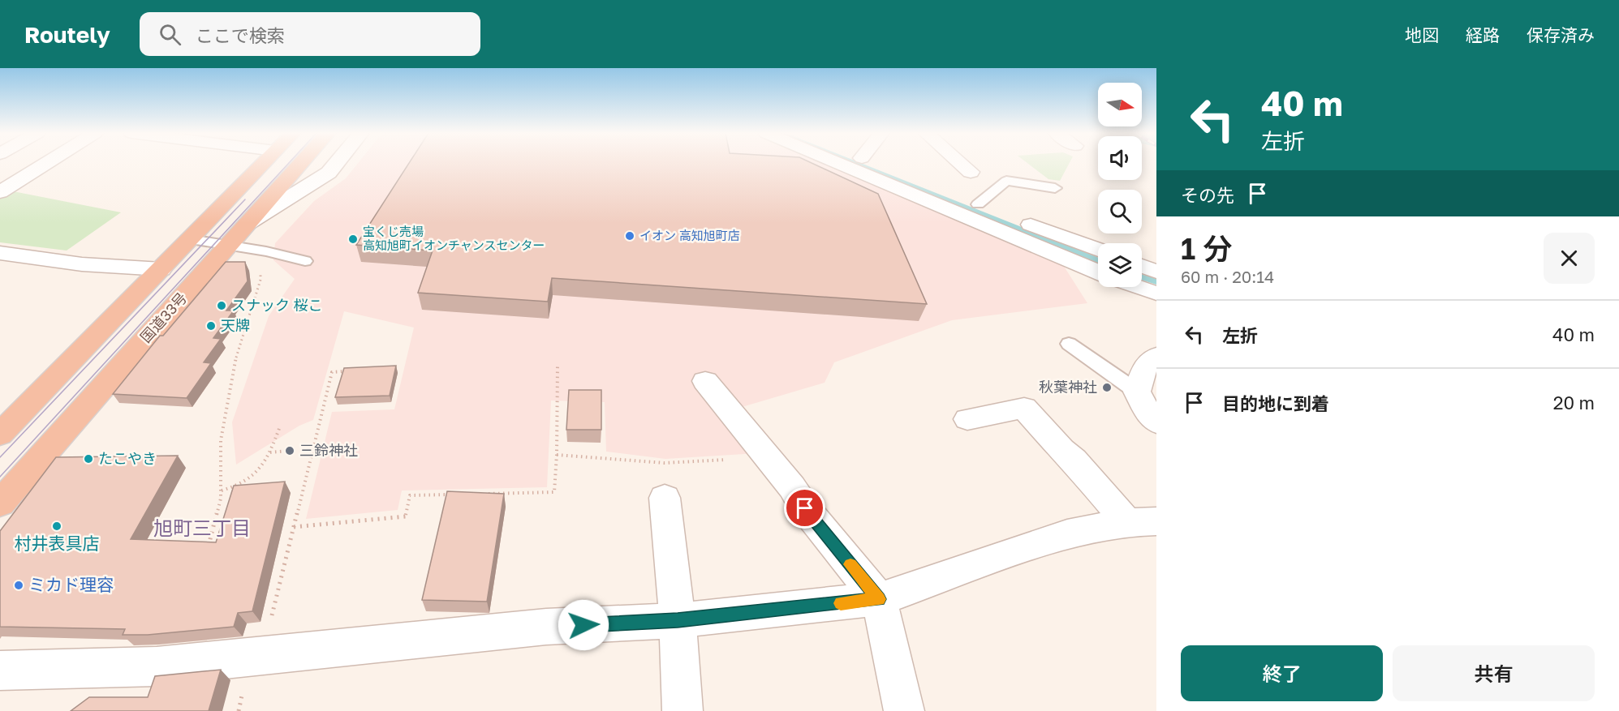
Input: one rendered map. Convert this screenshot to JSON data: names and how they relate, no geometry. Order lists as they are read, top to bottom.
{
  "streets": {
    "highway": ["国道33号"]
  },
  "districts": ["旭町三丁目"],
  "places": [
    "イオン 高知旭町店",
    "宝くじ売場 高知旭町イオンチャンスセンター",
    "スナック 桜こ",
    "天牌",
    "秋葉神社",
    "三鈴神社",
    "たこやき",
    "村井表具店",
    "ミカド理容"
  ],
  "north": "right",
  "page": {
    "header": "Routely",
    "search": "ここで検索",
    "nav": ["地図", "経路", "保存済み"],
    "turn": ["40 m", "左折"],
    "then": "その先",
    "heading": ["1 分", "60 m · 20:14"],
    "list": [
      {
        "name": "左折",
        "value": "40 m"
      },
      {
        "name": "目的地に到着",
        "value": "20 m"
      }
    ],
    "buttons": ["終了", "共有"]
  }
}
